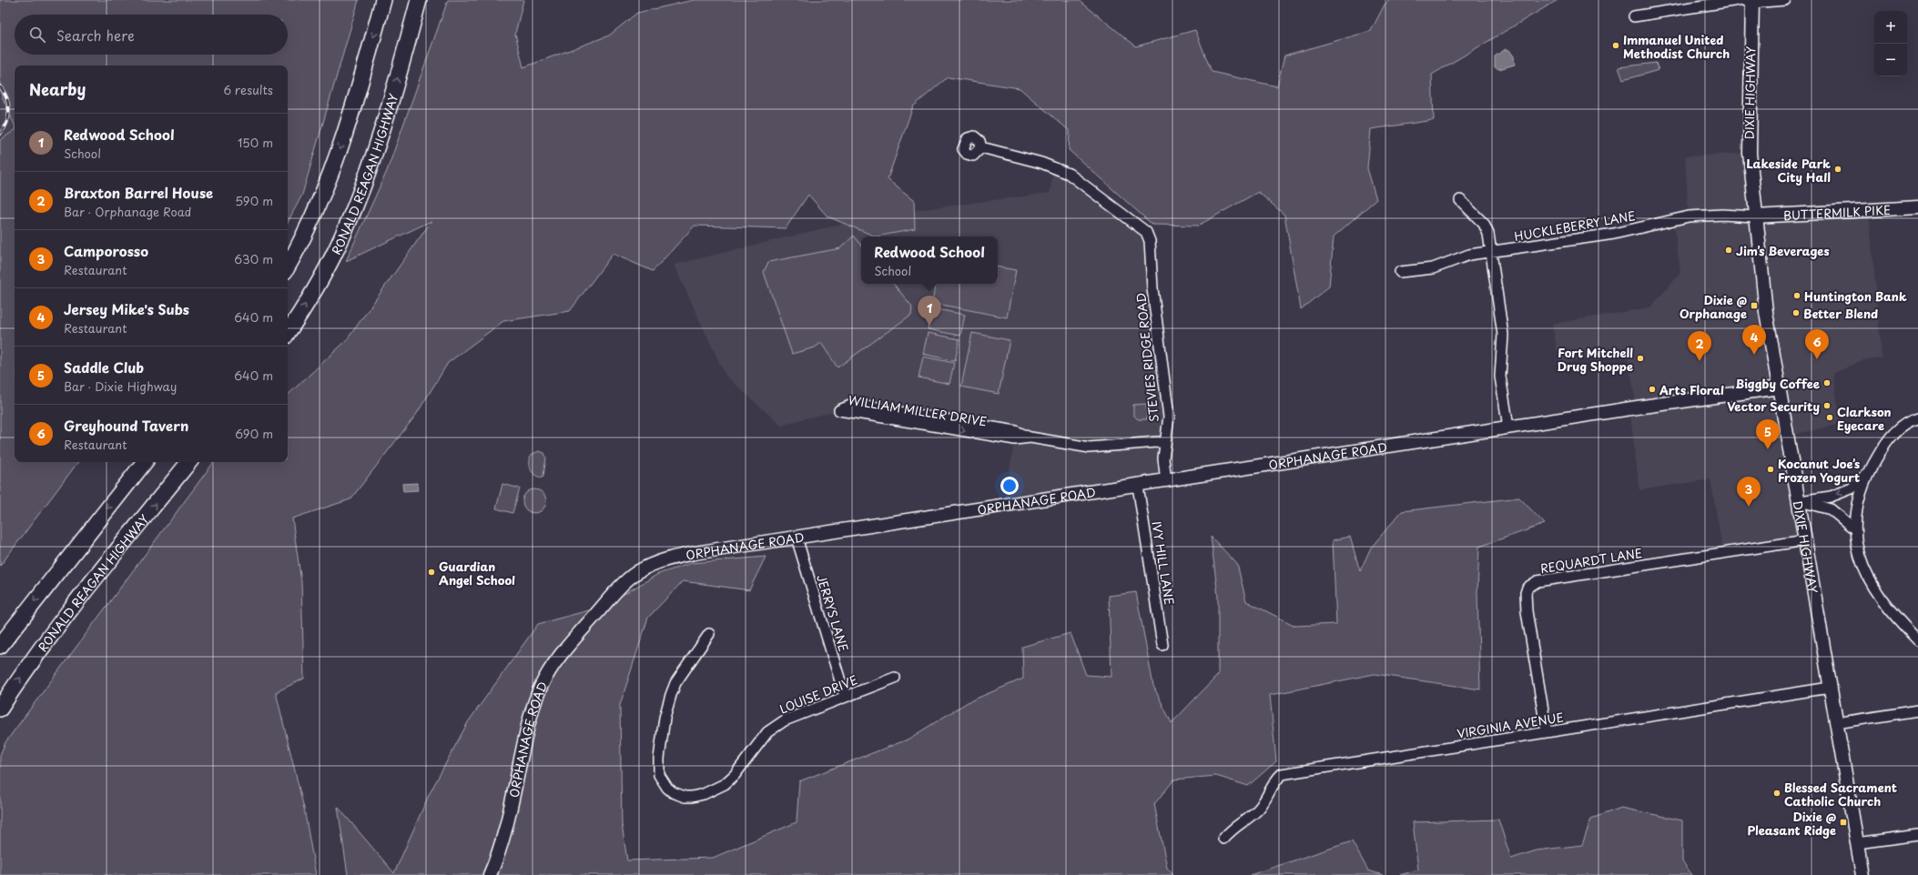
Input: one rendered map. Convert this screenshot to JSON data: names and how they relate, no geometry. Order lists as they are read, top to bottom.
{
  "streets": {
    "highway": ["RONALD REAGAN HIGHWAY"],
    "main road": ["DIXIE HIGHWAY", "BUTTERMILK PIKE", "ORPHANAGE ROAD"],
    "street": [
      "HUCKLEBERRY LANE",
      "STEVIES RIDGE ROAD",
      "WILLIAM MILLER DRIVE",
      "REQUARDT LANE",
      "IVY HILL LANE",
      "JERRYS LANE",
      "LOUISE DRIVE",
      "VIRGINIA AVENUE"
    ]
  },
  "crossings": [
    ["DIXIE HIGHWAY", "BUTTERMILK PIKE"],
    ["DIXIE HIGHWAY", "HUCKLEBERRY LANE"],
    ["DIXIE HIGHWAY", "ORPHANAGE ROAD"],
    ["DIXIE HIGHWAY", "REQUARDT LANE"],
    ["DIXIE HIGHWAY", "VIRGINIA AVENUE"],
    ["BUTTERMILK PIKE", "HUCKLEBERRY LANE"],
    ["STEVIES RIDGE ROAD", "WILLIAM MILLER DRIVE"],
    ["STEVIES RIDGE ROAD", "ORPHANAGE ROAD"],
    ["ORPHANAGE ROAD", "IVY HILL LANE"],
    ["ORPHANAGE ROAD", "JERRYS LANE"],
    ["REQUARDT LANE", "VIRGINIA AVENUE"],
    ["JERRYS LANE", "LOUISE DRIVE"]
  ],
  "places": {
    "other": [
      "Immanuel United Methodist Church",
      "Lakeside Park City Hall",
      "Jim’s Beverages",
      "Huntington Bank",
      "Better Blend",
      "Fort Mitchell Drug Shoppe",
      "Biggby Coffee",
      "Arts Floral",
      "Vector Security",
      "Clarkson Eyecare",
      "Kocanut Joe’s Frozen Yogurt",
      "Guardian Angel School",
      "Blessed Sacrament Catholic Church"
    ],
    "transit": ["Dixie @ Orphanage", "Dixie @ Pleasant Ridge"]
  },
  "page": {
    "map_buttons": ["+", "−"],
    "search": "Search here",
    "heading": ["Nearby", "6 results"],
    "list": [
      {
        "mark": "1",
        "name": "Redwood School",
        "note": "School",
        "value": "150 m"
      },
      {
        "mark": "2",
        "name": "Braxton Barrel House",
        "note": "Bar · Orphanage Road",
        "value": "590 m"
      },
      {
        "mark": "3",
        "name": "Camporosso",
        "note": "Restaurant",
        "value": "630 m"
      },
      {
        "mark": "4",
        "name": "Jersey Mike's Subs",
        "note": "Restaurant",
        "value": "640 m"
      },
      {
        "mark": "5",
        "name": "Saddle Club",
        "note": "Bar · Dixie Highway",
        "value": "640 m"
      },
      {
        "mark": "6",
        "name": "Greyhound Tavern",
        "note": "Restaurant",
        "value": "690 m"
      }
    ],
    "popup": ["Redwood School", "School"],
    "pins": [
      "1",
      "4",
      "6",
      "2",
      "5",
      "3"
    ]
  }
}
